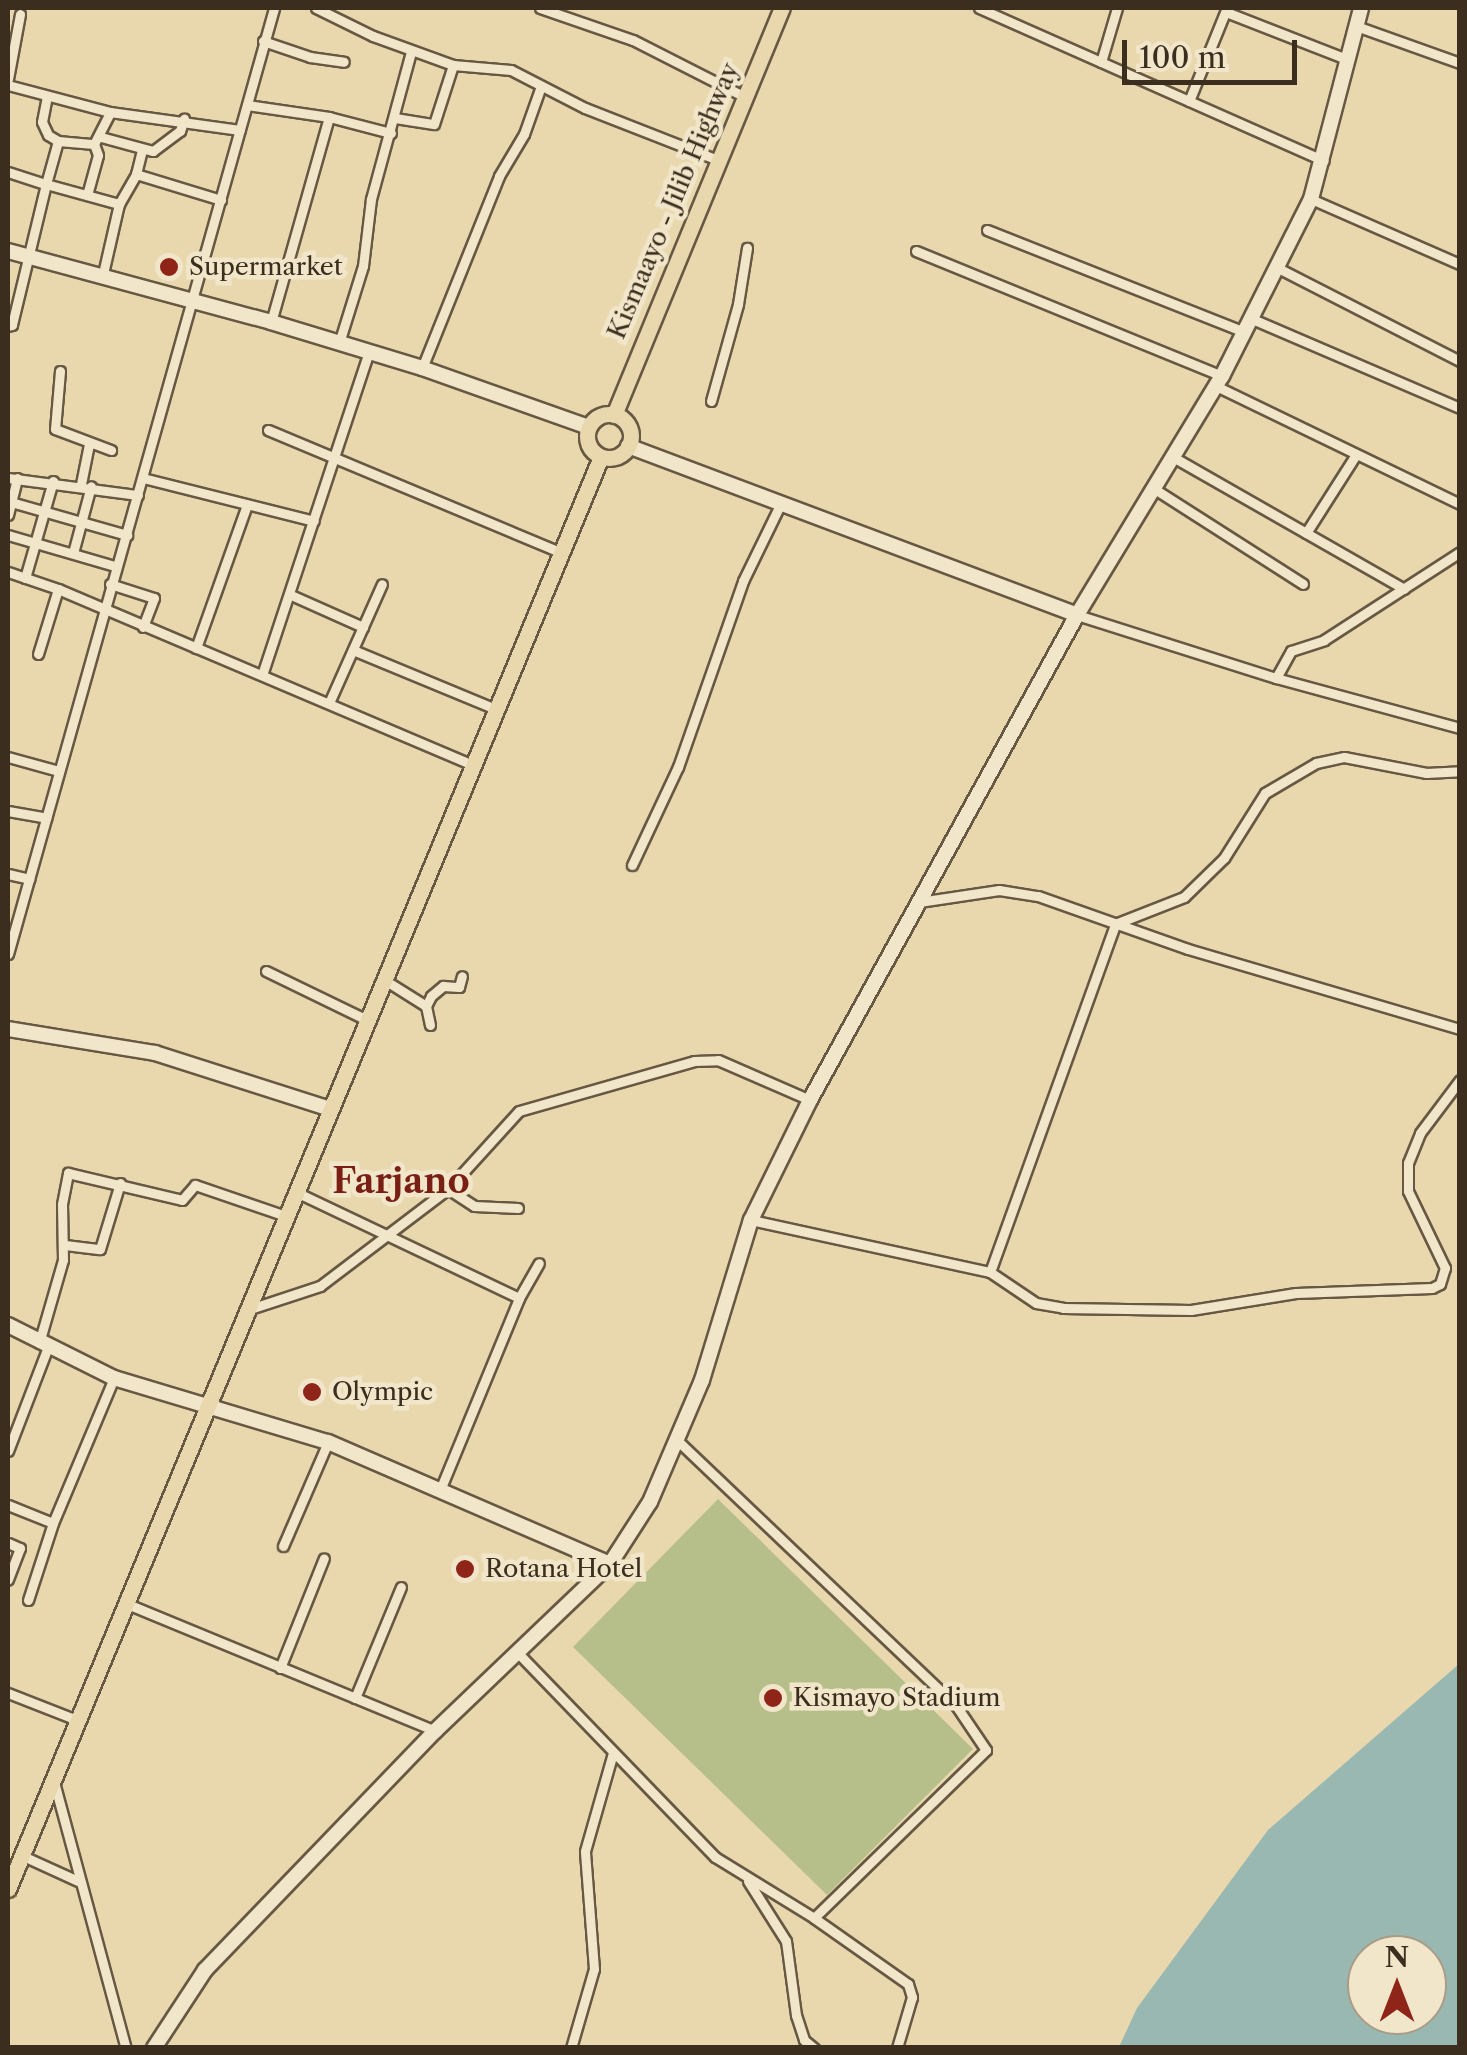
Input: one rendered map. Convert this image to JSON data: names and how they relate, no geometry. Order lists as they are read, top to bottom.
{
  "streets": {
    "main road": ["Kismaayo - Jilib Highway"]
  },
  "districts": ["Farjano"],
  "places": [
    "Supermarket",
    "Olympic",
    "Rotana Hotel",
    "Kismayo Stadium"
  ],
  "scale_bar": "100 m",
  "north": "top"
}
